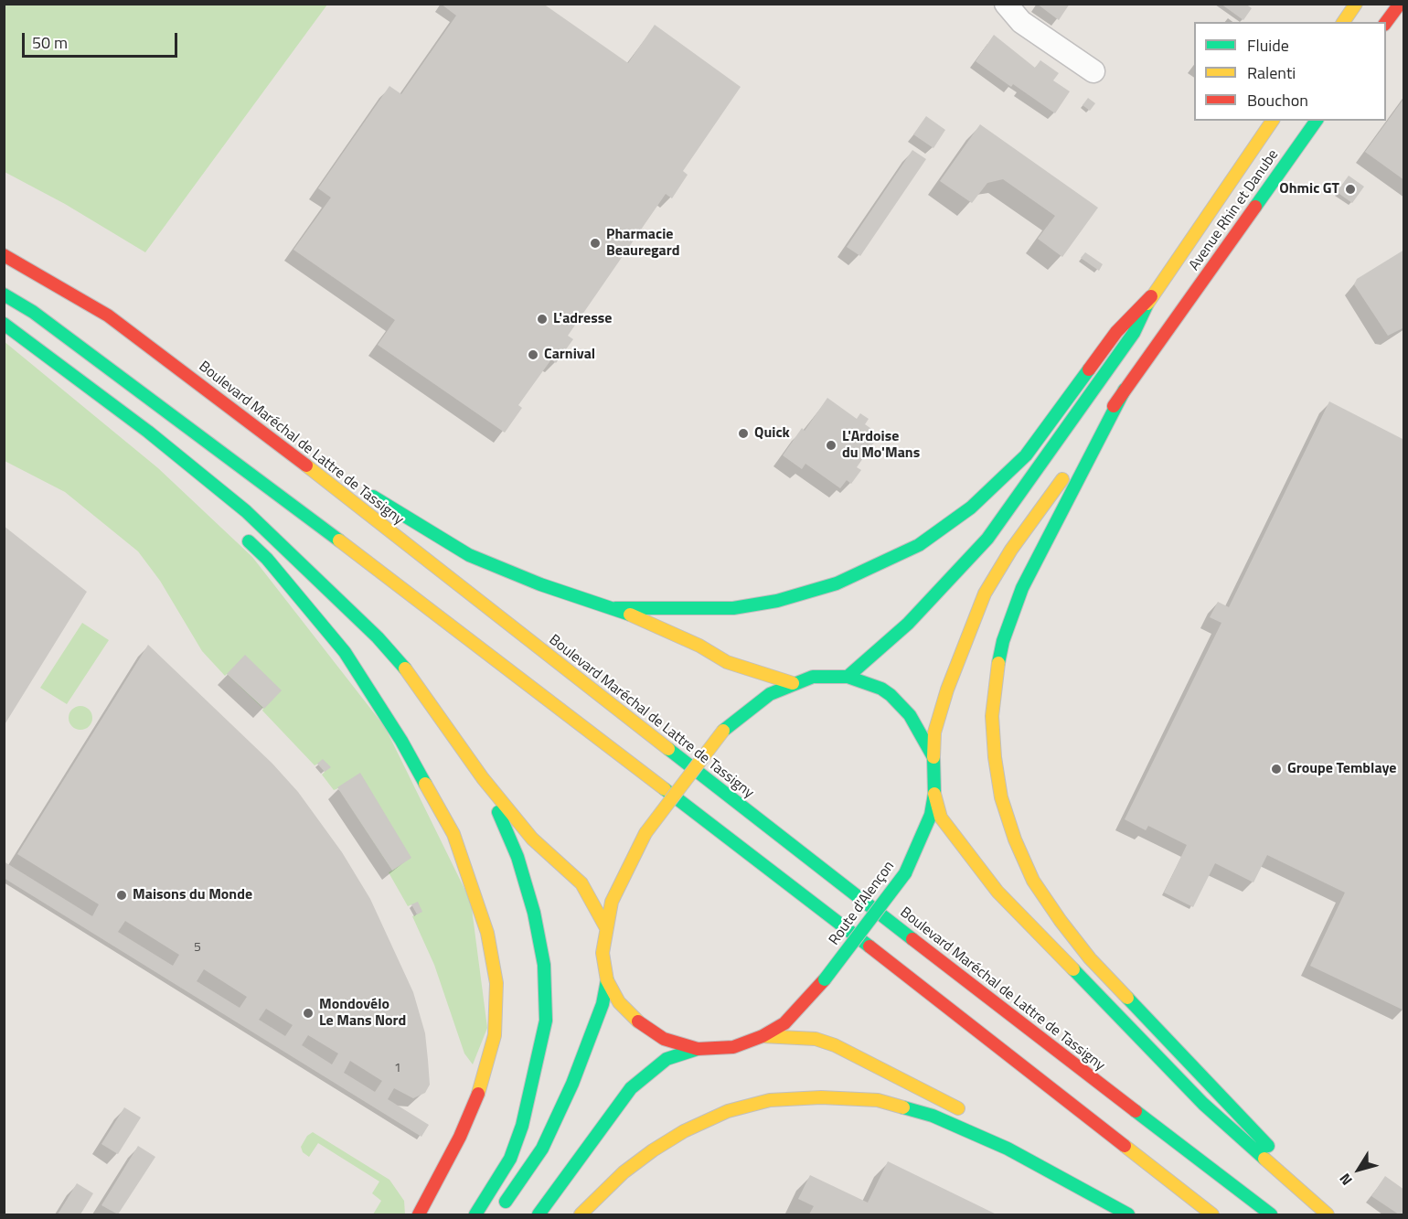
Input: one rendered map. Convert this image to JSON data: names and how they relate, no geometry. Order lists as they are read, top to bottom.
{
  "streets": {
    "main road": ["Avenue Rhin et Danube", "Boulevard Maréchal de Lattre de Tassigny", "Route d'Alençon"]
  },
  "places": [
    "Ohmic GT",
    "Pharmacie Beauregard",
    "L'adresse",
    "Carnival",
    "Quick",
    "L'Ardoise du Mo'Mans",
    "Groupe Temblaye",
    "Maisons du Monde",
    "Mondovélo Le Mans Nord"
  ],
  "house_numbers": ["5", "1"],
  "legend": ["Fluide", "Ralenti", "Bouchon"],
  "scale_bar": "50 m",
  "north": "bottom left"
}
